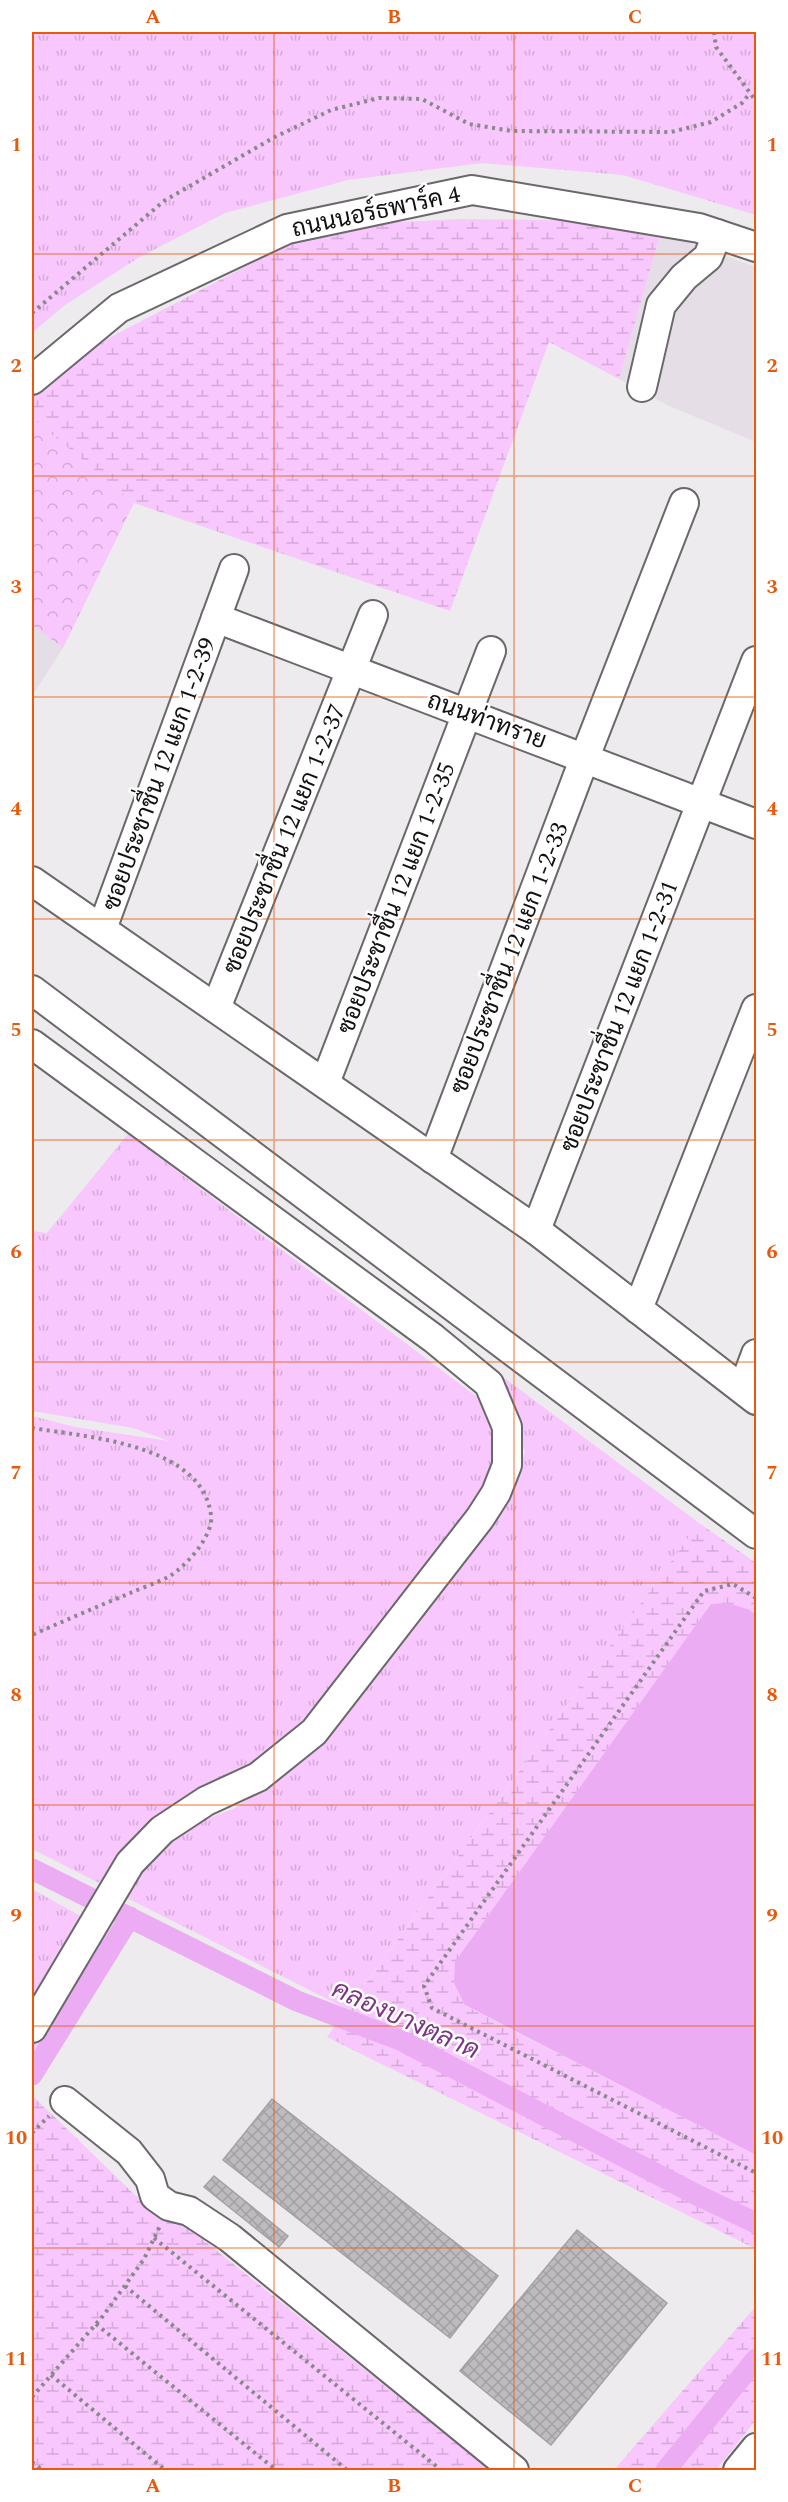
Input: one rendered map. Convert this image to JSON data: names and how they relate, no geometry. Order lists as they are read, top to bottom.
{
  "streets": {
    "street": [
      "ถนนนอร์ธพาร์ค 4",
      "ถนนท่าทราย",
      "ซอยประชาชื่น 12 แยก 1-2-39",
      "ซอยประชาชื่น 12 แยก 1-2-37",
      "ซอยประชาชื่น 12 แยก 1-2-35",
      "ซอยประชาชื่น 12 แยก 1-2-33",
      "ซอยประชาชื่น 12 แยก 1-2-31"
    ]
  },
  "crossings": [
    ["ถนนท่าทราย", "ซอยประชาชื่น 12 แยก 1-2-39"],
    ["ถนนท่าทราย", "ซอยประชาชื่น 12 แยก 1-2-37"],
    ["ถนนท่าทราย", "ซอยประชาชื่น 12 แยก 1-2-35"],
    ["ถนนท่าทราย", "ซอยประชาชื่น 12 แยก 1-2-33"],
    ["ถนนท่าทราย", "ซอยประชาชื่น 12 แยก 1-2-31"]
  ],
  "water": ["คลองบางตลาด"],
  "grid": {
    "columns": ["A", "B", "C"],
    "rows": [
      "1",
      "2",
      "3",
      "4",
      "5",
      "6",
      "7",
      "8",
      "9",
      "10",
      "11"
    ]
  }
}
